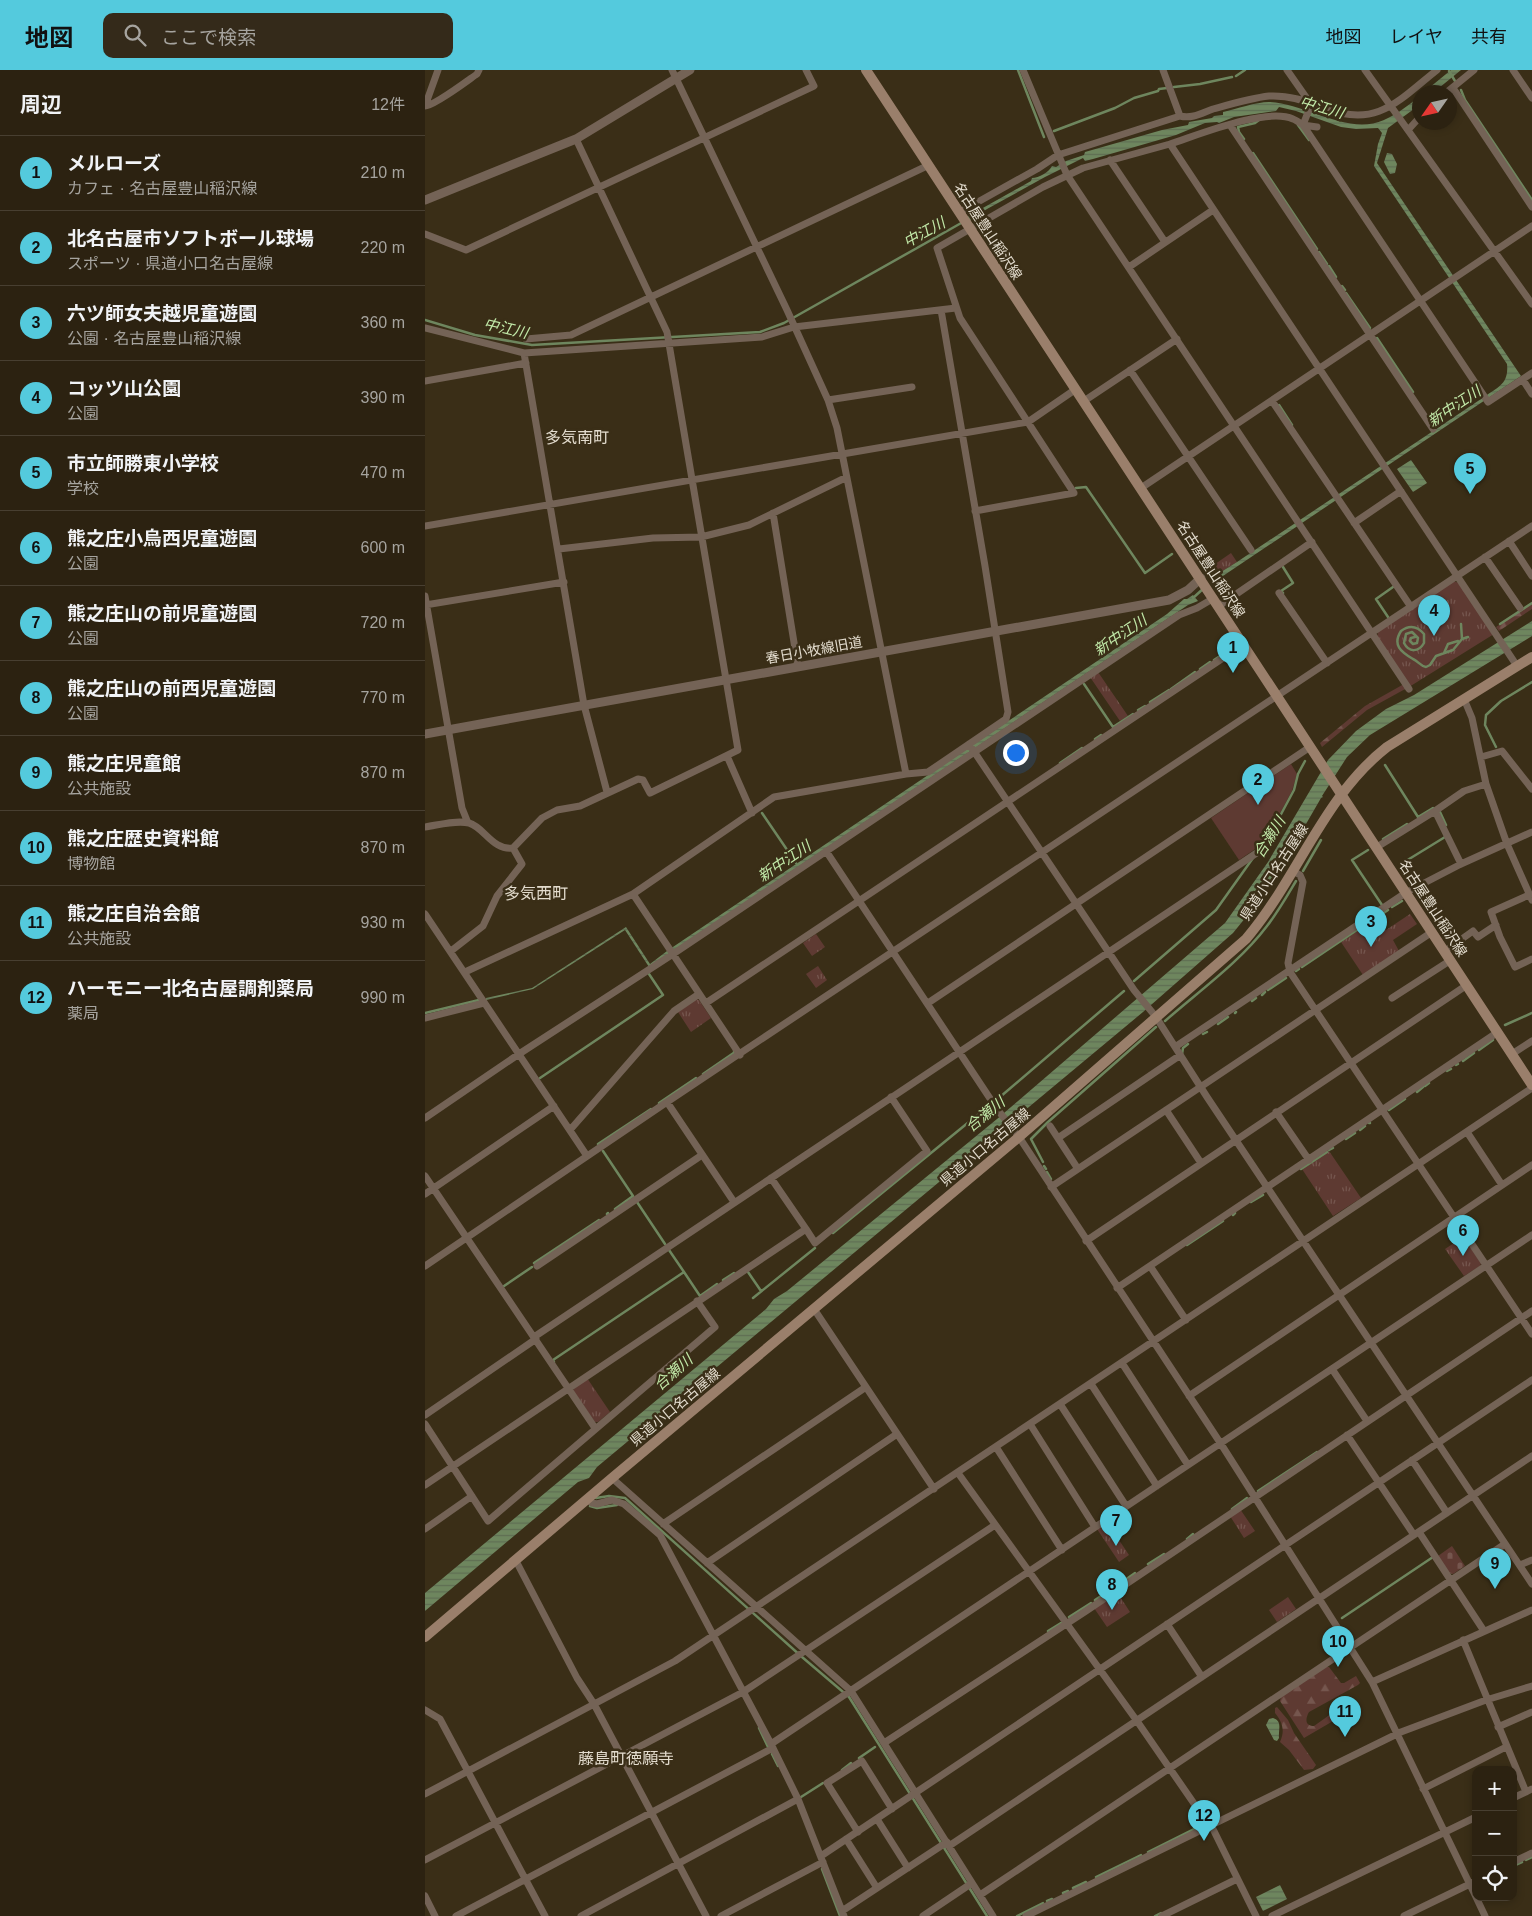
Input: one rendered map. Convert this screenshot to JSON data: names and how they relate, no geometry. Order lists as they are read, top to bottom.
{
  "streets": {
    "main road": ["名古屋豊山稲沢線", "県道小口名古屋線"],
    "street": ["春日小牧線旧道"]
  },
  "crossings": [
    ["名古屋豊山稲沢線", "春日小牧線旧道"],
    ["名古屋豊山稲沢線", "県道小口名古屋線"]
  ],
  "districts": ["多気南町", "多気西町", "藤島町徳願寺"],
  "water": ["中江川", "新中江川", "合瀬川"],
  "north": "bottom left",
  "page": {
    "header": "地図",
    "search": "ここで検索",
    "nav": ["地図", "レイヤ", "共有"],
    "heading": ["周辺", "12件"],
    "list": [
      {
        "mark": "1",
        "name": "メルローズ",
        "note": "カフェ · 名古屋豊山稲沢線",
        "value": "210 m"
      },
      {
        "mark": "2",
        "name": "北名古屋市ソフトボール球場",
        "note": "スポーツ · 県道小口名古屋線",
        "value": "220 m"
      },
      {
        "mark": "3",
        "name": "六ツ師女夫越児童遊園",
        "note": "公園 · 名古屋豊山稲沢線",
        "value": "360 m"
      },
      {
        "mark": "4",
        "name": "コッツ山公園",
        "note": "公園",
        "value": "390 m"
      },
      {
        "mark": "5",
        "name": "市立師勝東小学校",
        "note": "学校",
        "value": "470 m"
      },
      {
        "mark": "6",
        "name": "熊之庄小烏西児童遊園",
        "note": "公園",
        "value": "600 m"
      },
      {
        "mark": "7",
        "name": "熊之庄山の前児童遊園",
        "note": "公園",
        "value": "720 m"
      },
      {
        "mark": "8",
        "name": "熊之庄山の前西児童遊園",
        "note": "公園",
        "value": "770 m"
      },
      {
        "mark": "9",
        "name": "熊之庄児童館",
        "note": "公共施設",
        "value": "870 m"
      },
      {
        "mark": "10",
        "name": "熊之庄歴史資料館",
        "note": "博物館",
        "value": "870 m"
      },
      {
        "mark": "11",
        "name": "熊之庄自治会館",
        "note": "公共施設",
        "value": "930 m"
      },
      {
        "mark": "12",
        "name": "ハーモニー北名古屋調剤薬局",
        "note": "薬局",
        "value": "990 m"
      }
    ],
    "pins": [
      "5",
      "4",
      "1",
      "2",
      "3",
      "6",
      "7",
      "9",
      "8",
      "10",
      "11",
      "12"
    ],
    "map_buttons": ["+", "−"]
  }
}
